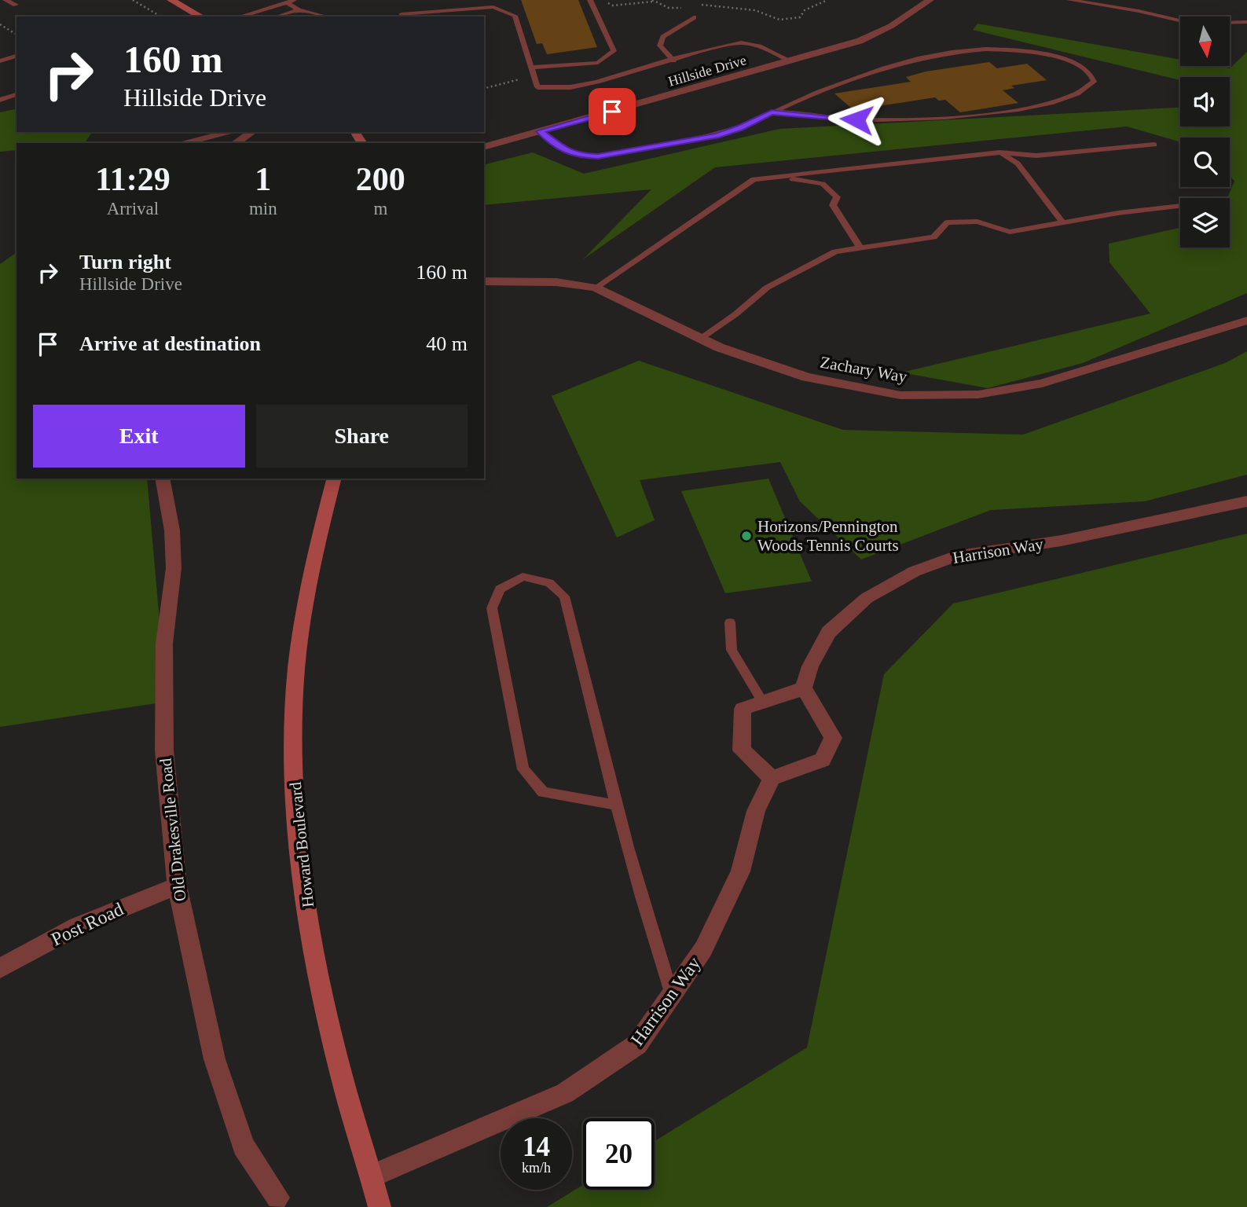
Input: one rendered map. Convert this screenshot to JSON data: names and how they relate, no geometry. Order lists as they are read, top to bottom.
{
  "streets": {
    "main road": ["Howard Boulevard"],
    "street": [
      "Hillside Drive",
      "Zachary Way",
      "Harrison Way",
      "Old Drakesville Road",
      "Post Road"
    ]
  },
  "crossings": [
    ["Harrison Way", "Howard Boulevard"],
    ["Old Drakesville Road", "Post Road"]
  ],
  "places": ["Horizons/Pennington Woods Tennis Courts"],
  "north": "bottom",
  "page": {
    "turn": ["160 m", "Hillside Drive"],
    "eta": [
      "11:29",
      "Arrival",
      "1",
      "min",
      "200",
      "m"
    ],
    "list": [
      {
        "name": "Turn right",
        "note": "Hillside Drive",
        "value": "160 m"
      },
      {
        "name": "Arrive at destination",
        "value": "40 m"
      }
    ],
    "buttons": ["Exit", "Share"],
    "speed": "14 km/h",
    "limit": "20"
  }
}
